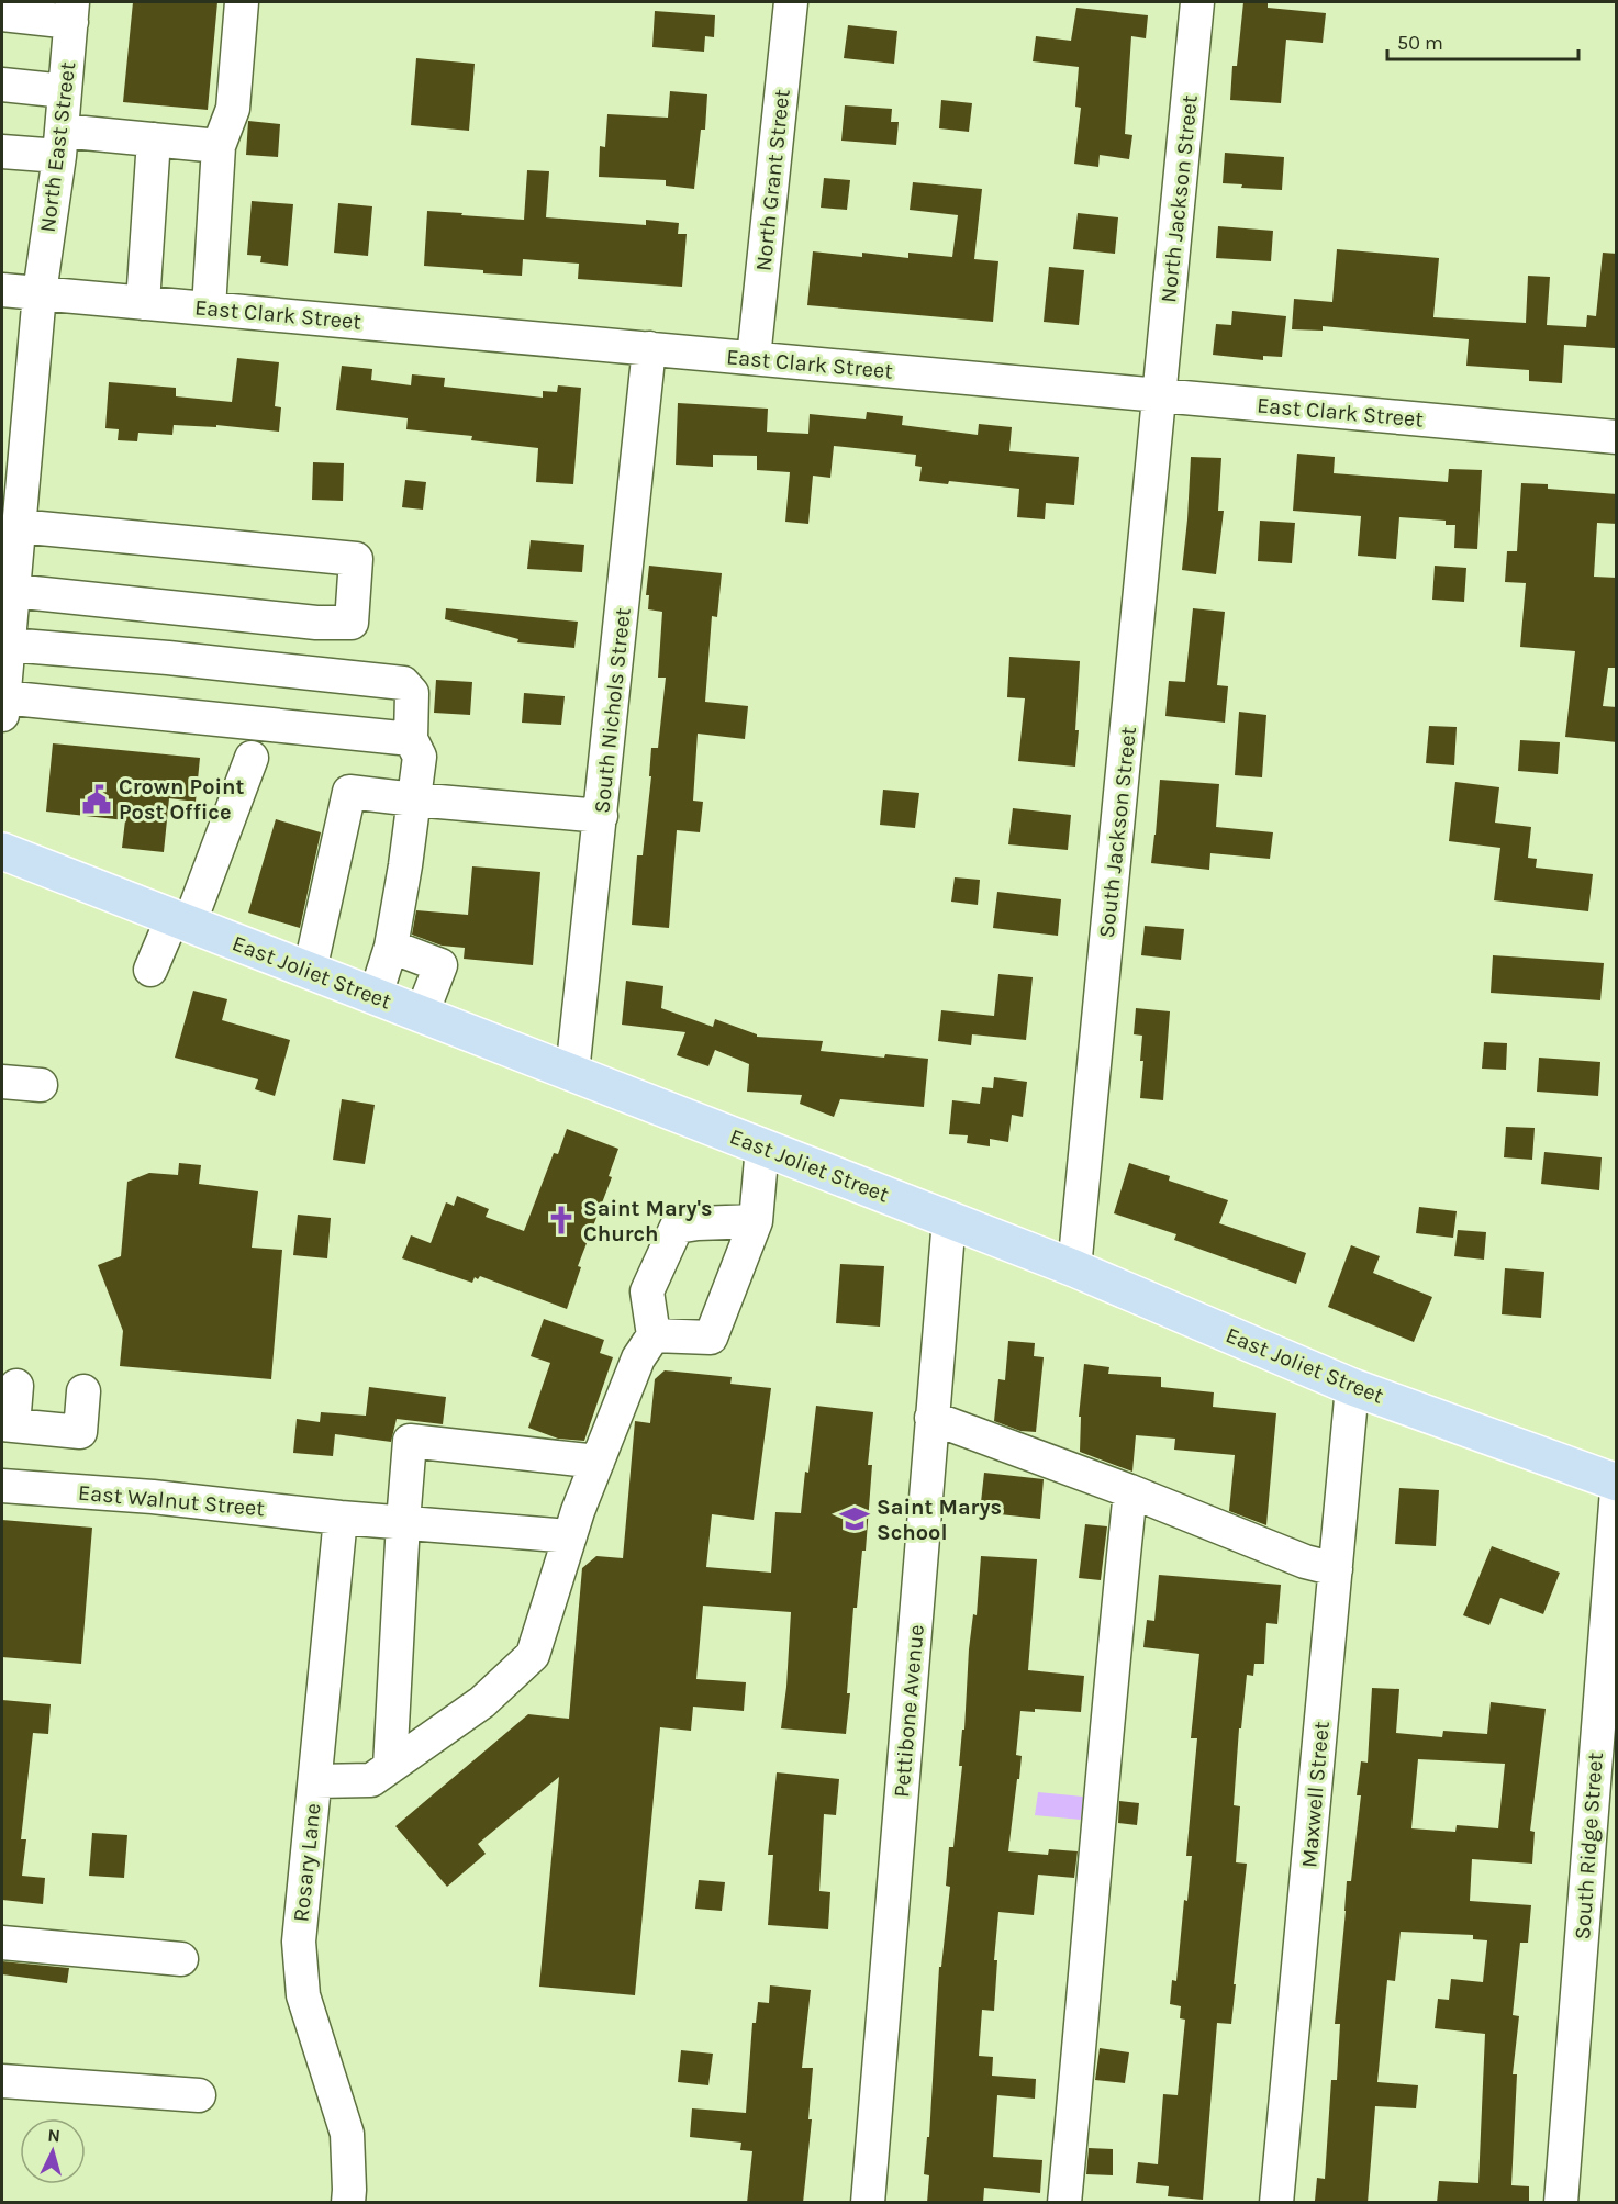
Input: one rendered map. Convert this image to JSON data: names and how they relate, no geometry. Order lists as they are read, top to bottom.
{
  "streets": {
    "main road": ["East Joliet Street"],
    "street": [
      "North East Street",
      "North Grant Street",
      "North Jackson Street",
      "East Clark Street",
      "South Nichols Street",
      "South Jackson Street",
      "East Walnut Street",
      "Pettibone Avenue",
      "Maxwell Street",
      "South Ridge Street",
      "Rosary Lane"
    ]
  },
  "crossings": [
    ["North East Street", "East Clark Street"],
    ["North Grant Street", "East Clark Street"],
    ["North Jackson Street", "East Clark Street"],
    ["North Jackson Street", "South Jackson Street"],
    ["East Clark Street", "South Nichols Street"],
    ["East Clark Street", "South Jackson Street"],
    ["South Nichols Street", "East Joliet Street"],
    ["South Jackson Street", "East Joliet Street"],
    ["East Joliet Street", "Pettibone Avenue"],
    ["East Joliet Street", "Maxwell Street"],
    ["East Walnut Street", "Rosary Lane"]
  ],
  "places": {
    "public building": ["Crown Point Post Office"],
    "church": ["Saint Mary's Church"],
    "school or university": ["Saint Marys School"]
  },
  "scale_bar": "50 m",
  "north": "top"
}
